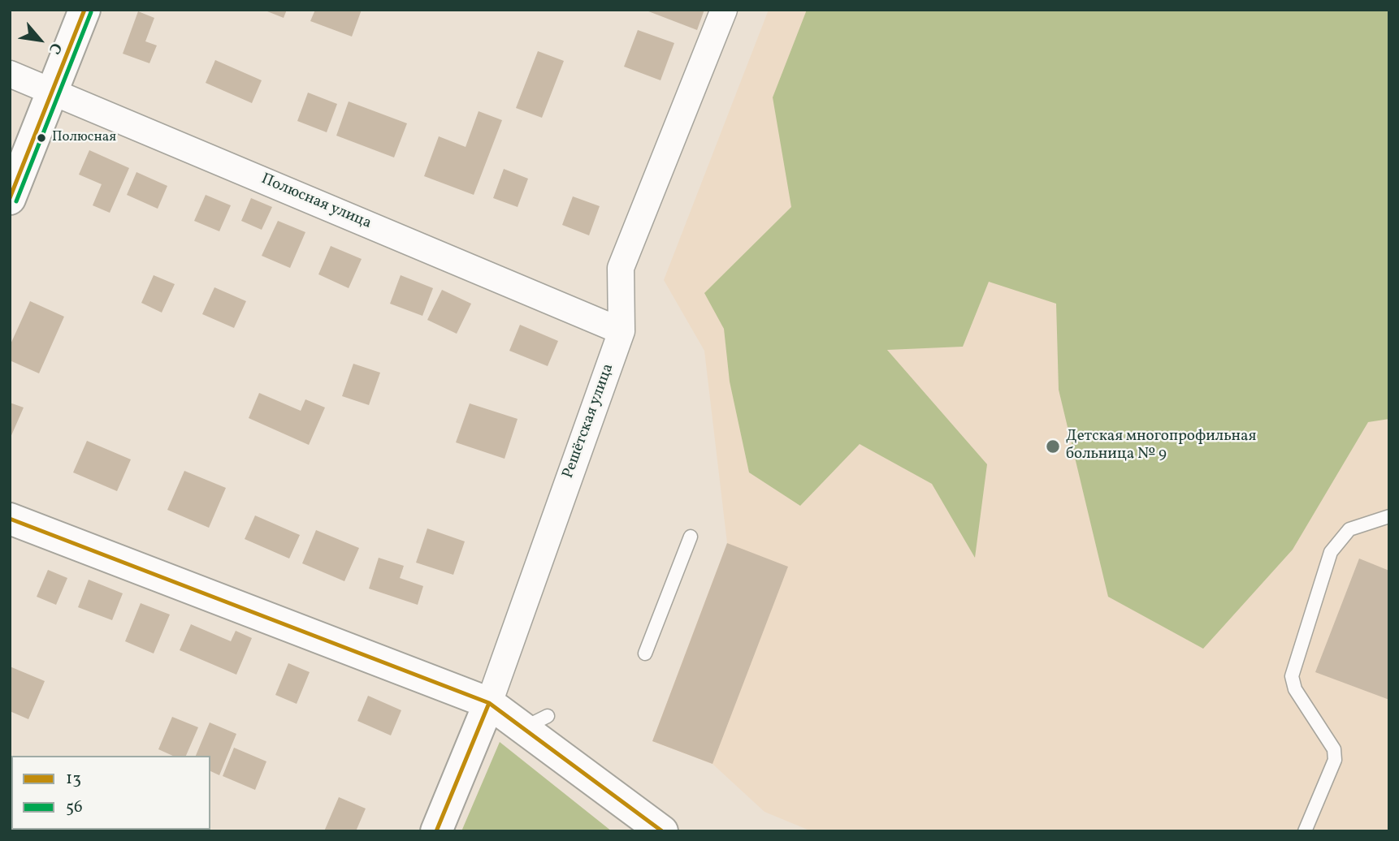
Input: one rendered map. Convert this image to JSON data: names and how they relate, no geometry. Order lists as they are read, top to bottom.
{
  "streets": {
    "street": ["Полюсная улица", "Решётская улица"]
  },
  "crossings": [
    ["Полюсная улица", "Решётская улица"]
  ],
  "places": ["Полюсная", "Детская многопрофильная больница № 9"],
  "lines": ["transit line 13", "transit line 56"],
  "legend": ["13", "56"],
  "north": "bottom right"
}
